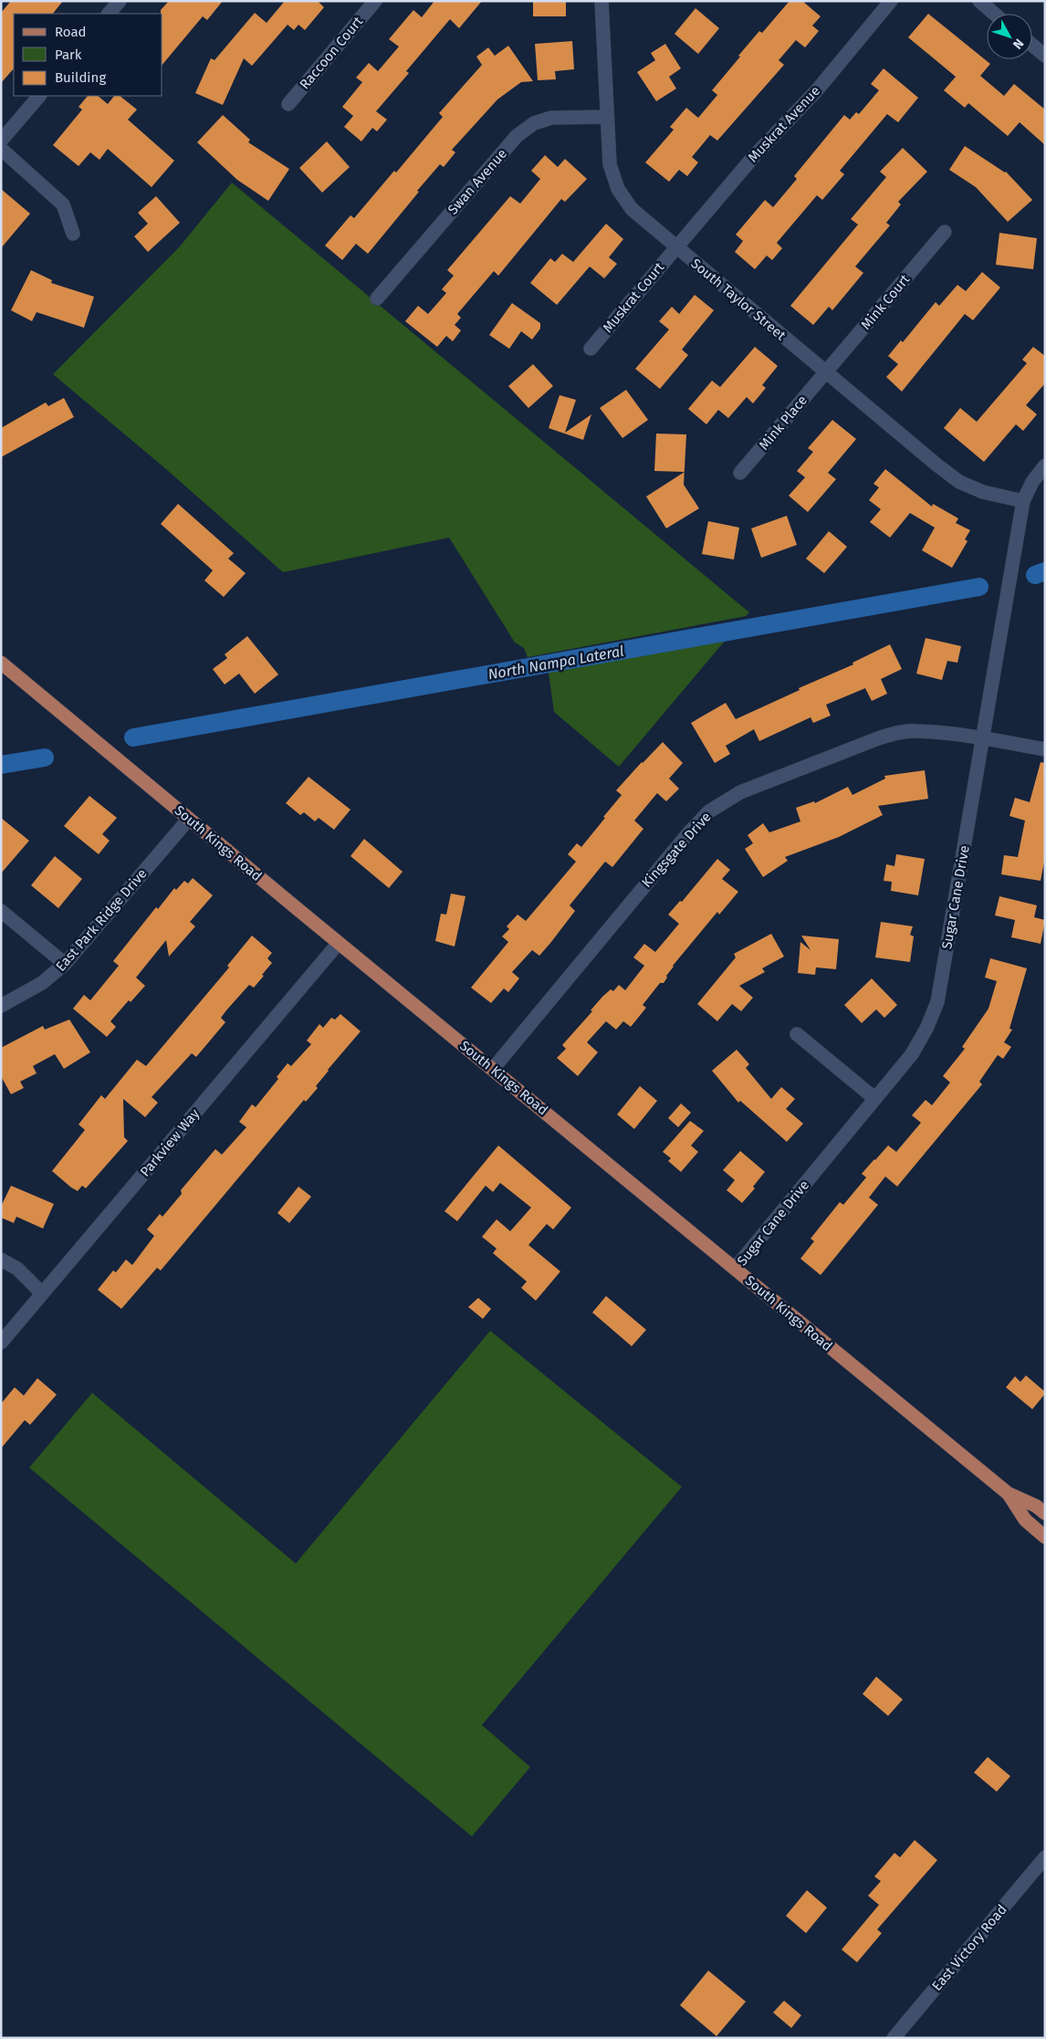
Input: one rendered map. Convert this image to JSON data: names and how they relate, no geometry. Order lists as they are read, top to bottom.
{
  "streets": {
    "main road": ["South Kings Road"],
    "street": [
      "Raccoon Court",
      "Muskrat Avenue",
      "Swan Avenue",
      "Muskrat Court",
      "South Taylor Street",
      "Mink Court",
      "Mink Place",
      "Kingsgate Drive",
      "Sugar Cane Drive",
      "East Park Ridge Drive",
      "Parkview Way",
      "East Victory Road"
    ]
  },
  "crossings": [
    ["Muskrat Avenue", "Muskrat Court"],
    ["Muskrat Avenue", "South Taylor Street"],
    ["Swan Avenue", "South Taylor Street"],
    ["Muskrat Court", "South Taylor Street"],
    ["South Taylor Street", "Mink Court"],
    ["South Taylor Street", "Mink Place"],
    ["South Taylor Street", "Sugar Cane Drive"],
    ["Mink Court", "Mink Place"],
    ["South Kings Road", "Kingsgate Drive"],
    ["South Kings Road", "Sugar Cane Drive"],
    ["South Kings Road", "East Park Ridge Drive"],
    ["South Kings Road", "Parkview Way"],
    ["Kingsgate Drive", "Sugar Cane Drive"]
  ],
  "water": ["North Nampa Lateral"],
  "legend": ["Road", "Park", "Building"],
  "north": "bottom right"
}
